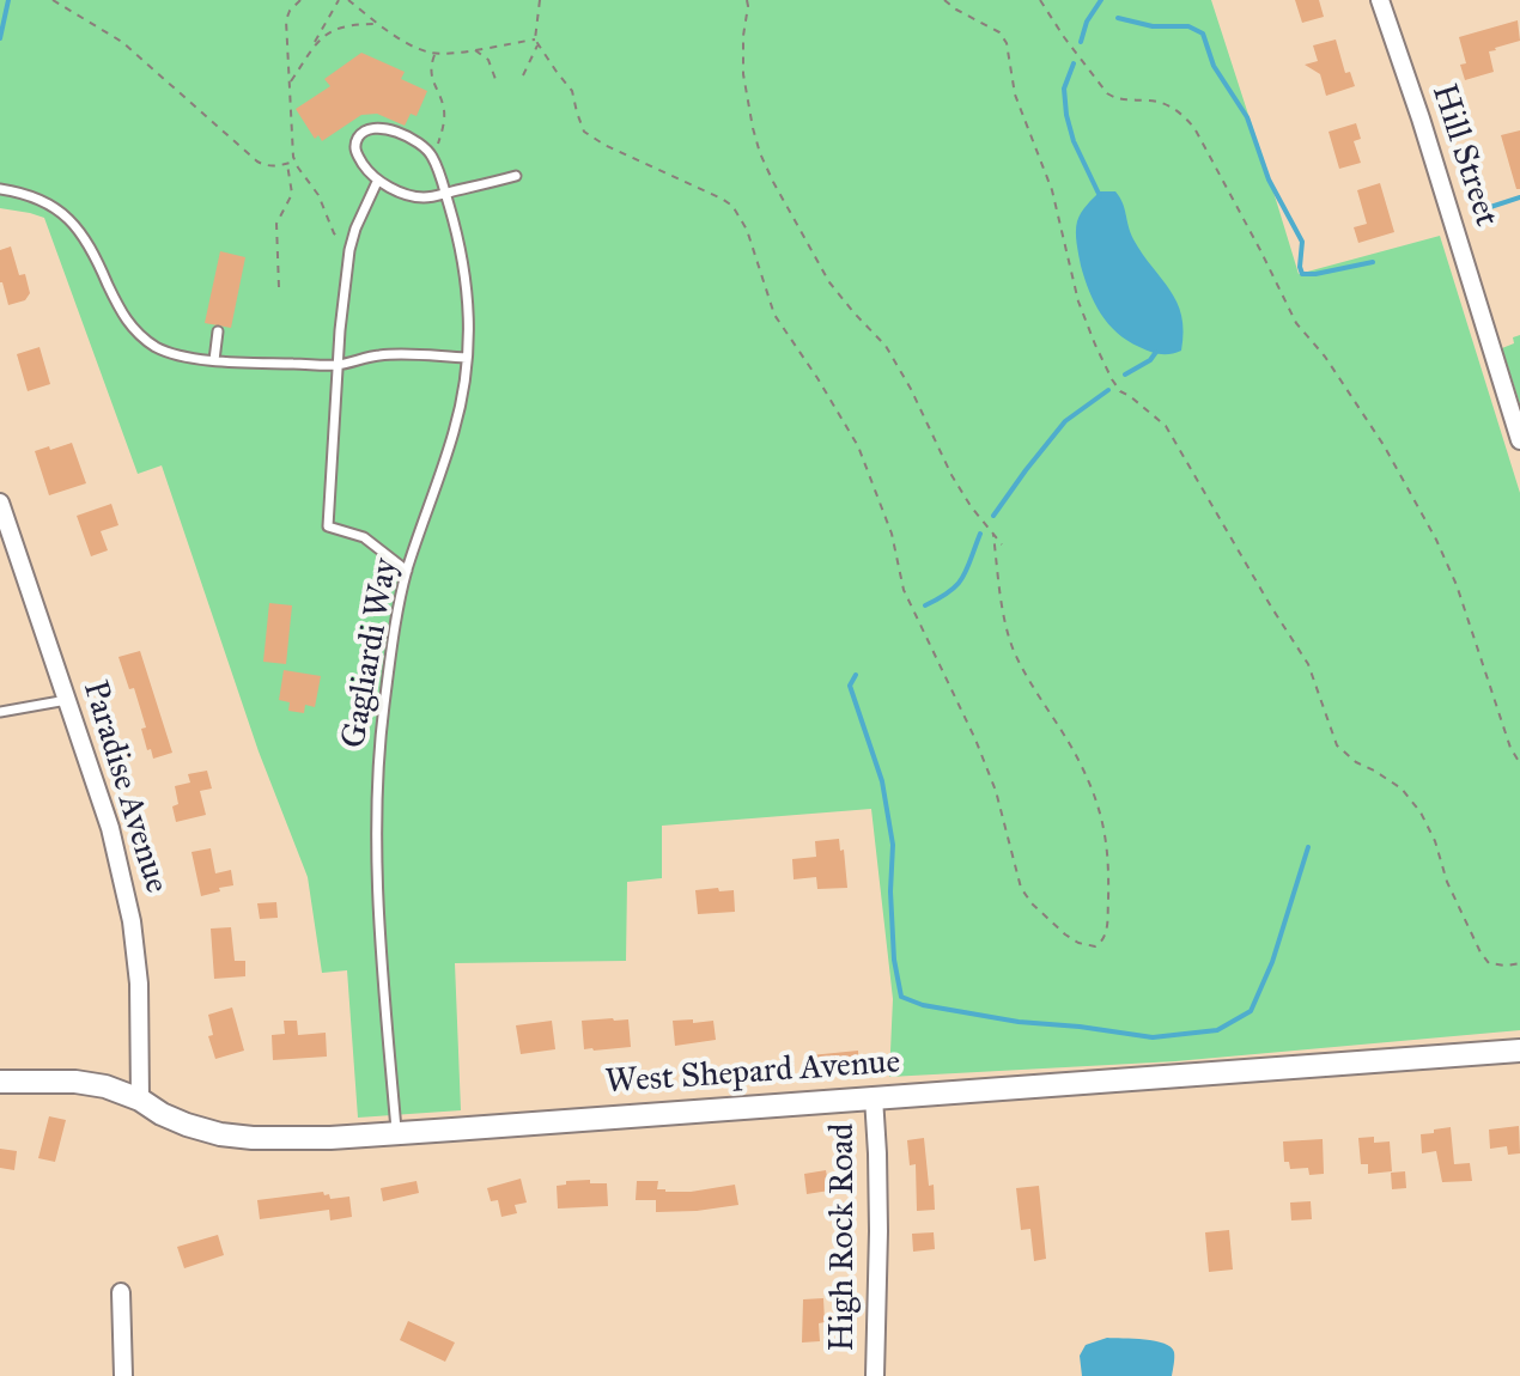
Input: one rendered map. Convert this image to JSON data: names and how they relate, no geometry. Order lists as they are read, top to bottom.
{
  "streets": {
    "street": [
      "Hill Street",
      "Paradise Avenue",
      "West Shepard Avenue",
      "High Rock Road"
    ],
    "lane": ["Gagliardi Way"]
  },
  "crossings": [
    ["Gagliardi Way", "West Shepard Avenue"],
    ["Paradise Avenue", "West Shepard Avenue"],
    ["West Shepard Avenue", "High Rock Road"]
  ]
}
